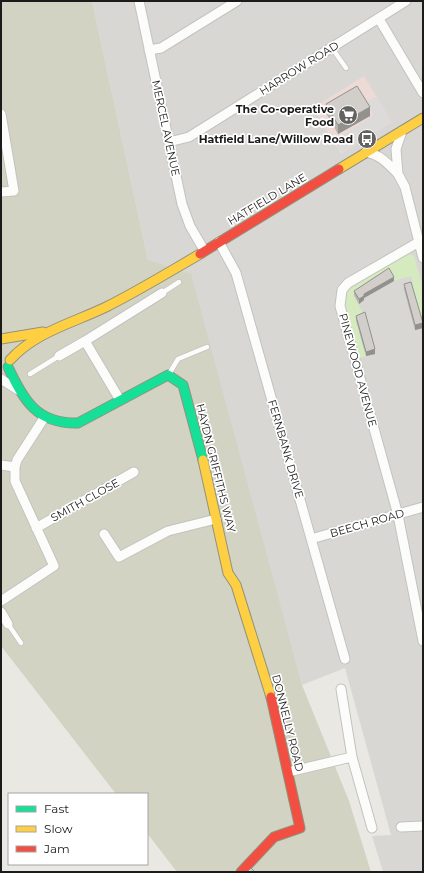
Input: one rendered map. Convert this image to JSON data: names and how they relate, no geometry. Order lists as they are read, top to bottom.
{
  "streets": {
    "street": [
      "HARROW ROAD",
      "MERCEL AVENUE",
      "HATFIELD LANE",
      "PINEWOOD AVENUE",
      "FERNBANK DRIVE",
      "HAYDN GRIFFITHS WAY",
      "SMITH CLOSE",
      "BEECH ROAD",
      "DONNELLY ROAD"
    ]
  },
  "crossings": [
    ["HARROW ROAD", "MERCEL AVENUE"],
    ["MERCEL AVENUE", "HATFIELD LANE"],
    ["HATFIELD LANE", "FERNBANK DRIVE"],
    ["PINEWOOD AVENUE", "BEECH ROAD"],
    ["FERNBANK DRIVE", "BEECH ROAD"],
    ["HAYDN GRIFFITHS WAY", "DONNELLY ROAD"]
  ],
  "places": {
    "supermarket": ["The Co-operative Food"],
    "bus stop": ["Hatfield Lane/Willow Road"]
  },
  "legend": ["Fast", "Slow", "Jam"]
}
